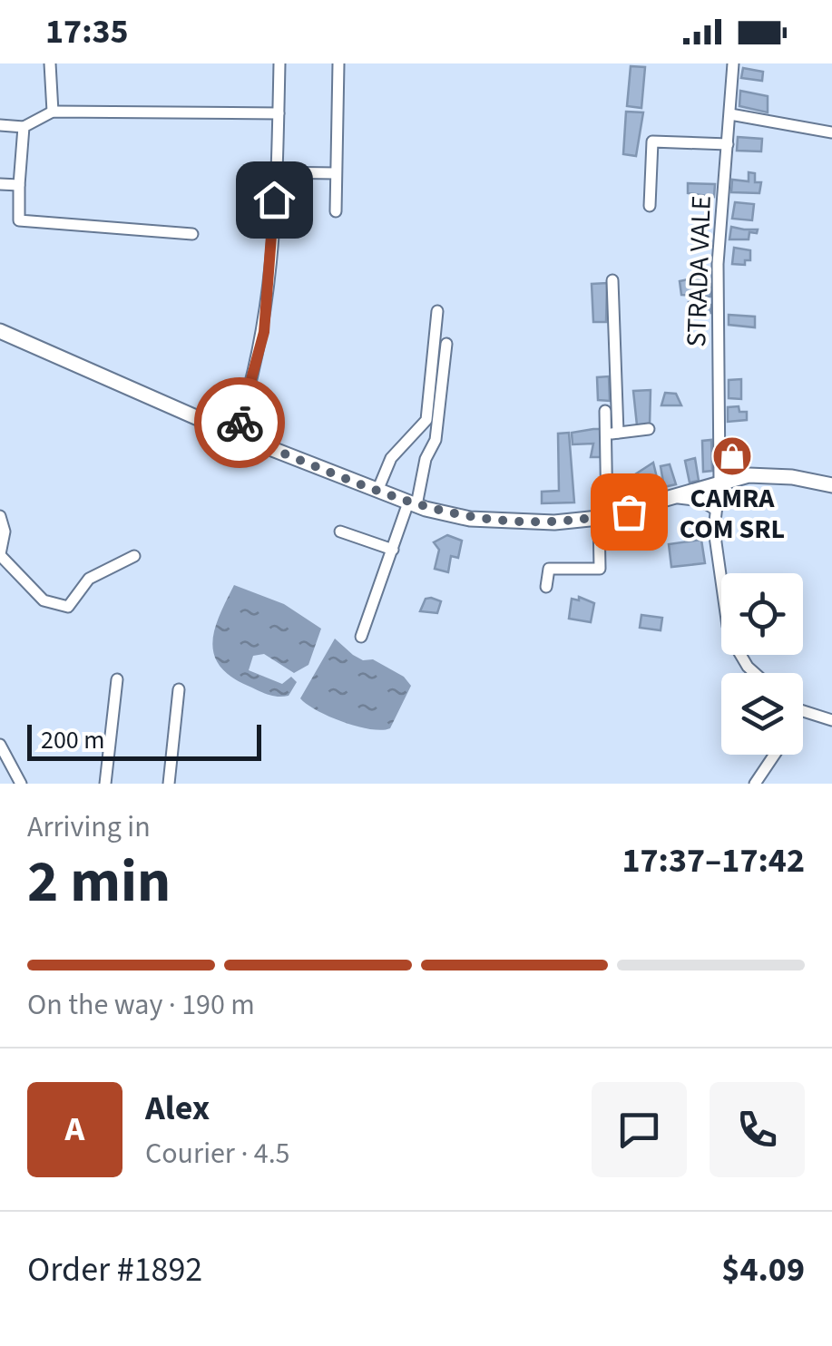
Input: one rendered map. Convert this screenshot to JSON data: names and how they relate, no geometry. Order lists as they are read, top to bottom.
{
  "streets": {
    "street": ["STRADA VALE"]
  },
  "places": {
    "shop": ["CAMRA COM SRL"]
  },
  "scale_bar": "200 m",
  "page": {
    "status": "17:35",
    "scale": "200 m",
    "heading": ["2 min", "Arriving in", "17:37–17:42"],
    "panel": [
      "Alex",
      "Courier · 4.5",
      "Order #1892",
      "$4.09"
    ],
    "bar": "On the way · 190 m",
    "round": "A"
  }
}
